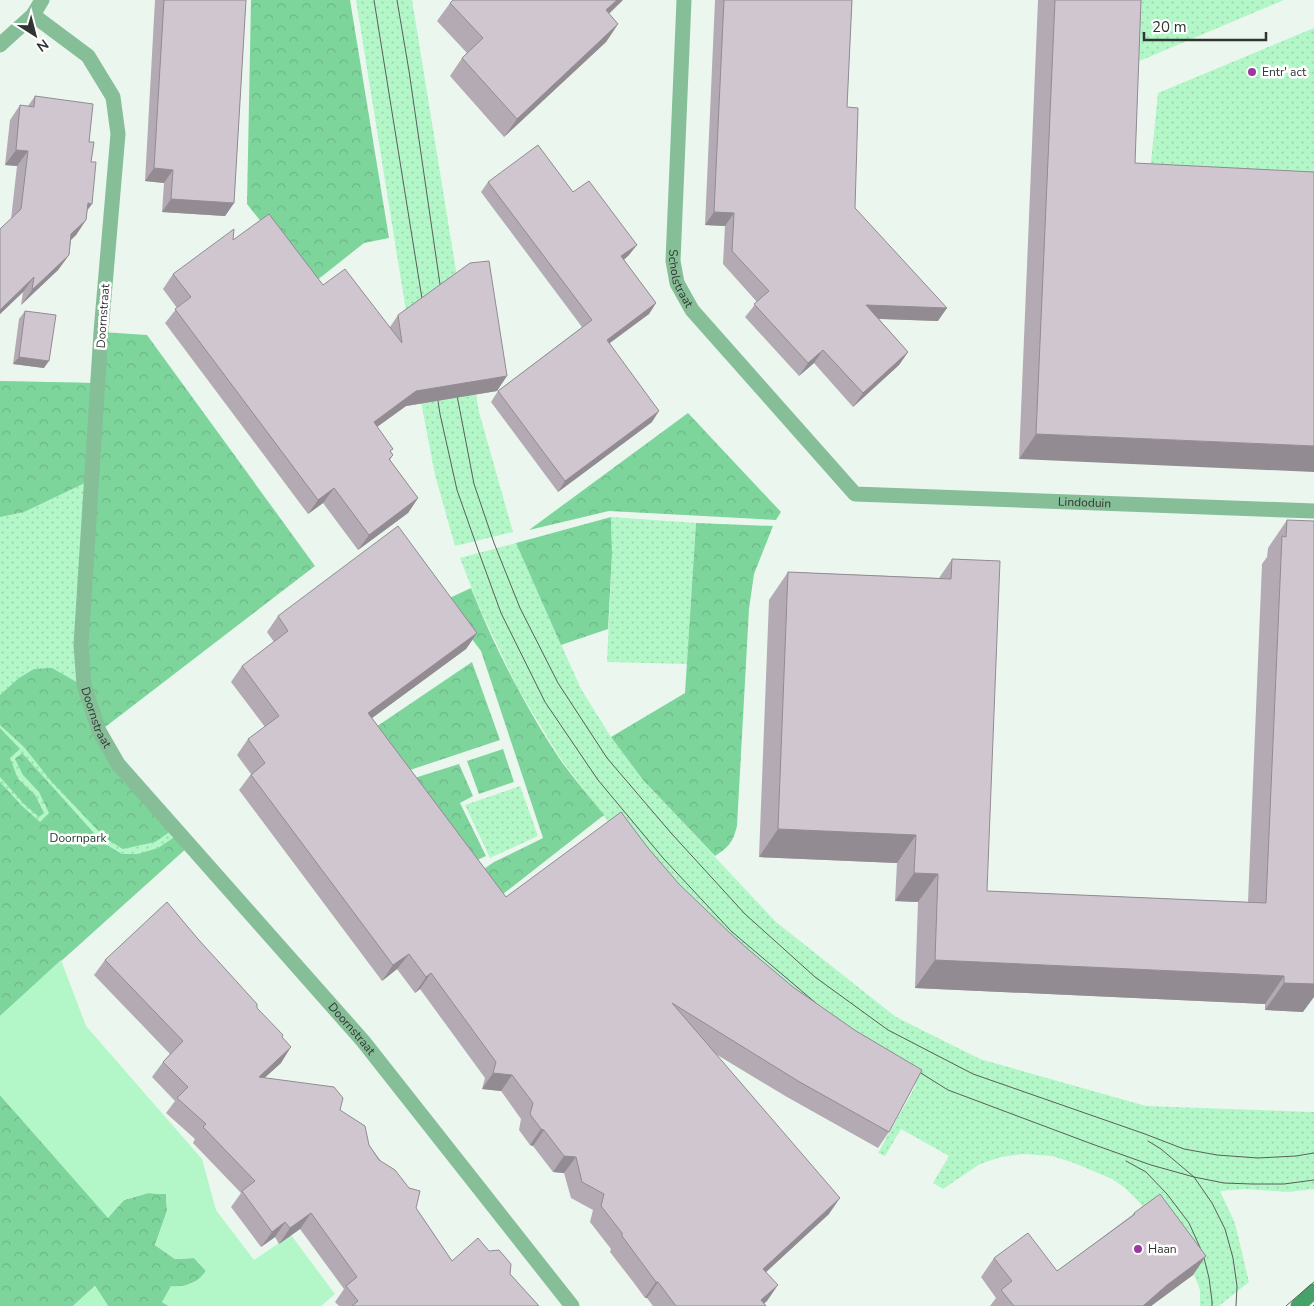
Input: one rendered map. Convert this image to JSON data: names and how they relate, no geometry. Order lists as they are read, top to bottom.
{
  "streets": {
    "street": ["Scholstraat", "Doornstraat", "Lindoduin"]
  },
  "crossings": [
    ["Scholstraat", "Lindoduin"]
  ],
  "parks": ["Doornpark"],
  "places": ["Entr' act", "Haan"],
  "scale_bar": "20 m",
  "north": "bottom right"
}
